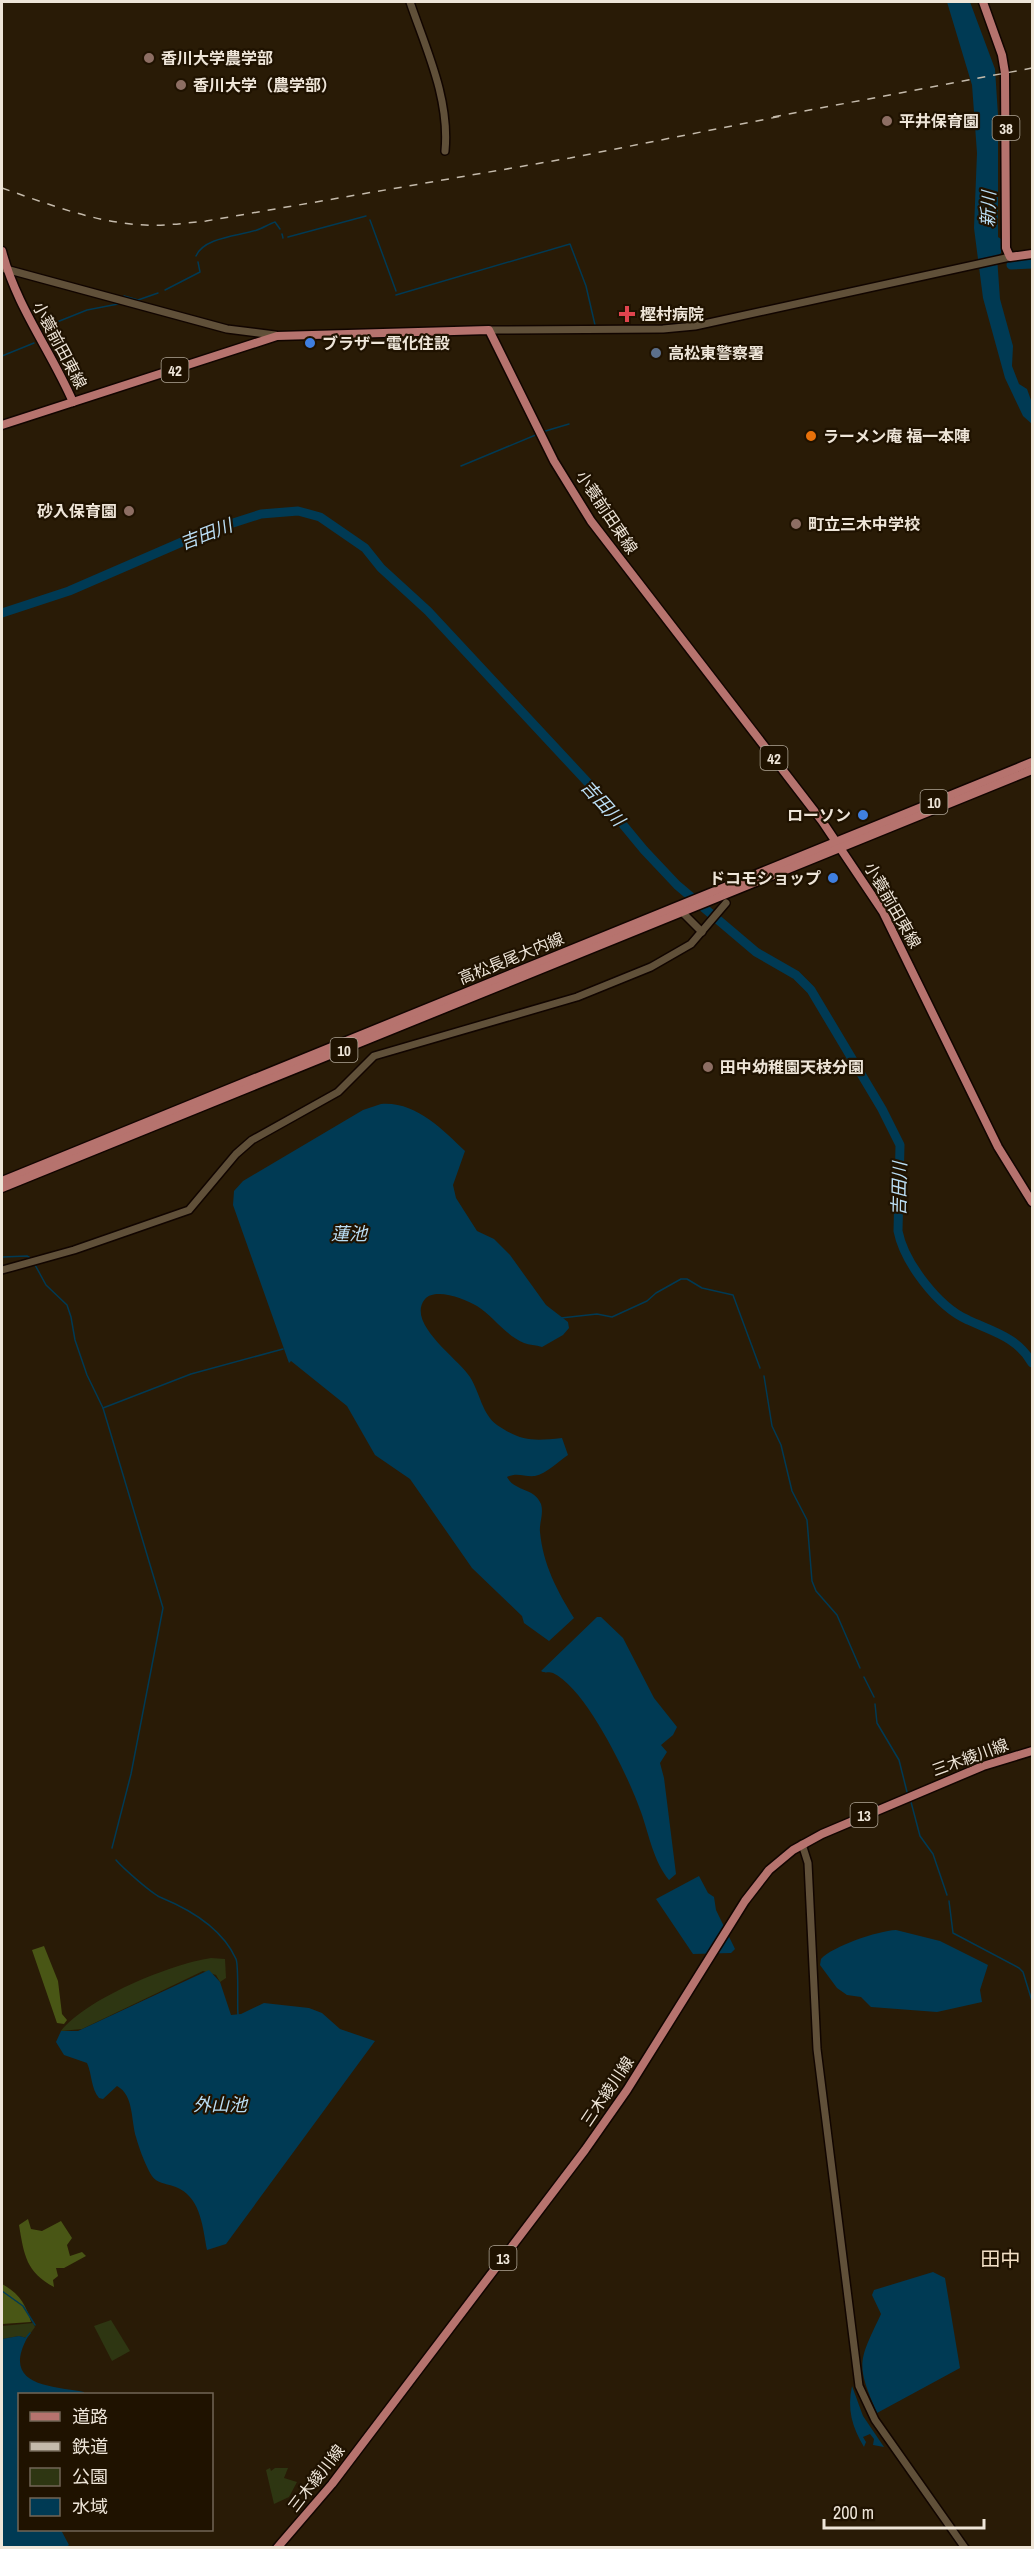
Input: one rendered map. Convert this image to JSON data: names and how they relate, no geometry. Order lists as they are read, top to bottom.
{
  "streets": {
    "main road": [
      "38",
      "小蓑前田東線",
      "42",
      "10",
      "高松長尾大内線",
      "三木綾川線",
      "13"
    ]
  },
  "crossings": [
    ["小蓑前田東線", "高松長尾大内線"]
  ],
  "districts": ["田中"],
  "water": [
    "新川",
    "吉田川",
    "蓮池",
    "外山池"
  ],
  "places": {
    "other": [
      "香川大学農学部",
      "香川大学（農学部）",
      "平井保育園",
      "ブラザー電化住設",
      "高松東警察署",
      "ラーメン庵 福一本陣",
      "砂入保育園",
      "町立三木中学校",
      "ローソン",
      "ドコモショップ",
      "田中幼稚園天枝分園"
    ],
    "health": ["樫村病院"]
  },
  "legend": [
    "道路",
    "鉄道",
    "公園",
    "水域"
  ],
  "scale_bar": "200 m"
}
